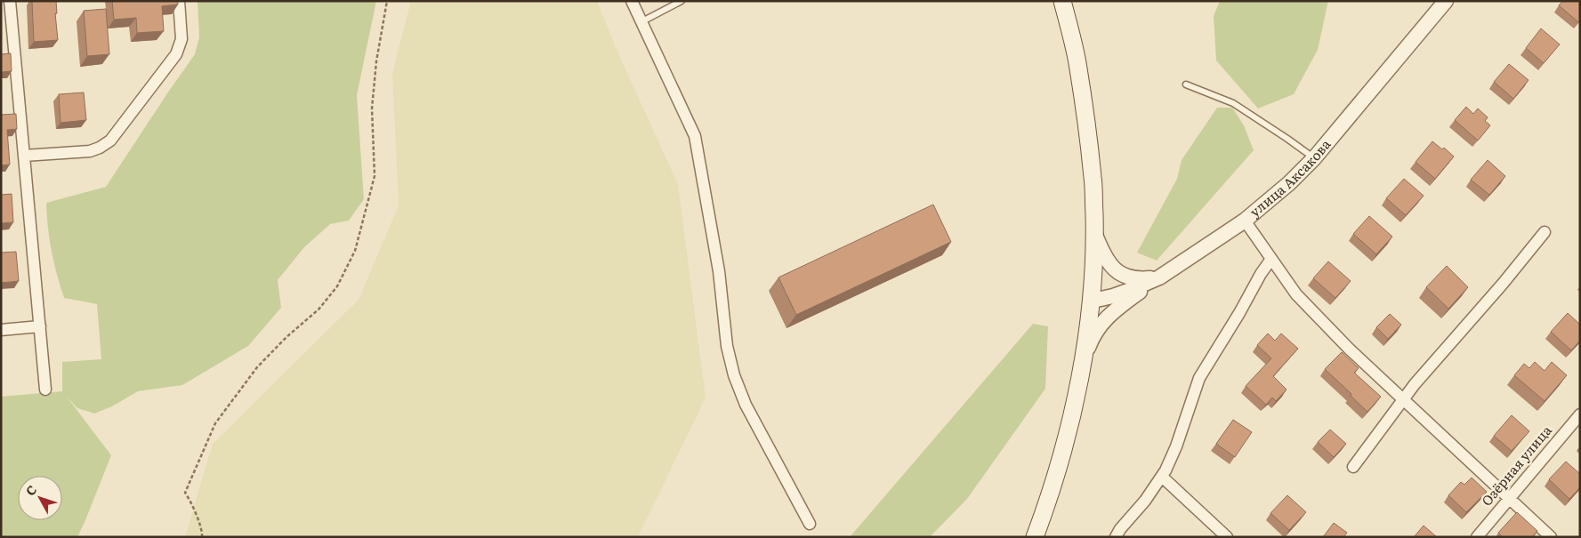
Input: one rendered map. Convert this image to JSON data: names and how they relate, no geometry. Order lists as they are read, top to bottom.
{
  "streets": {
    "street": ["улица Аксакова", "Озёрная улица"]
  },
  "north": "top left"
}
